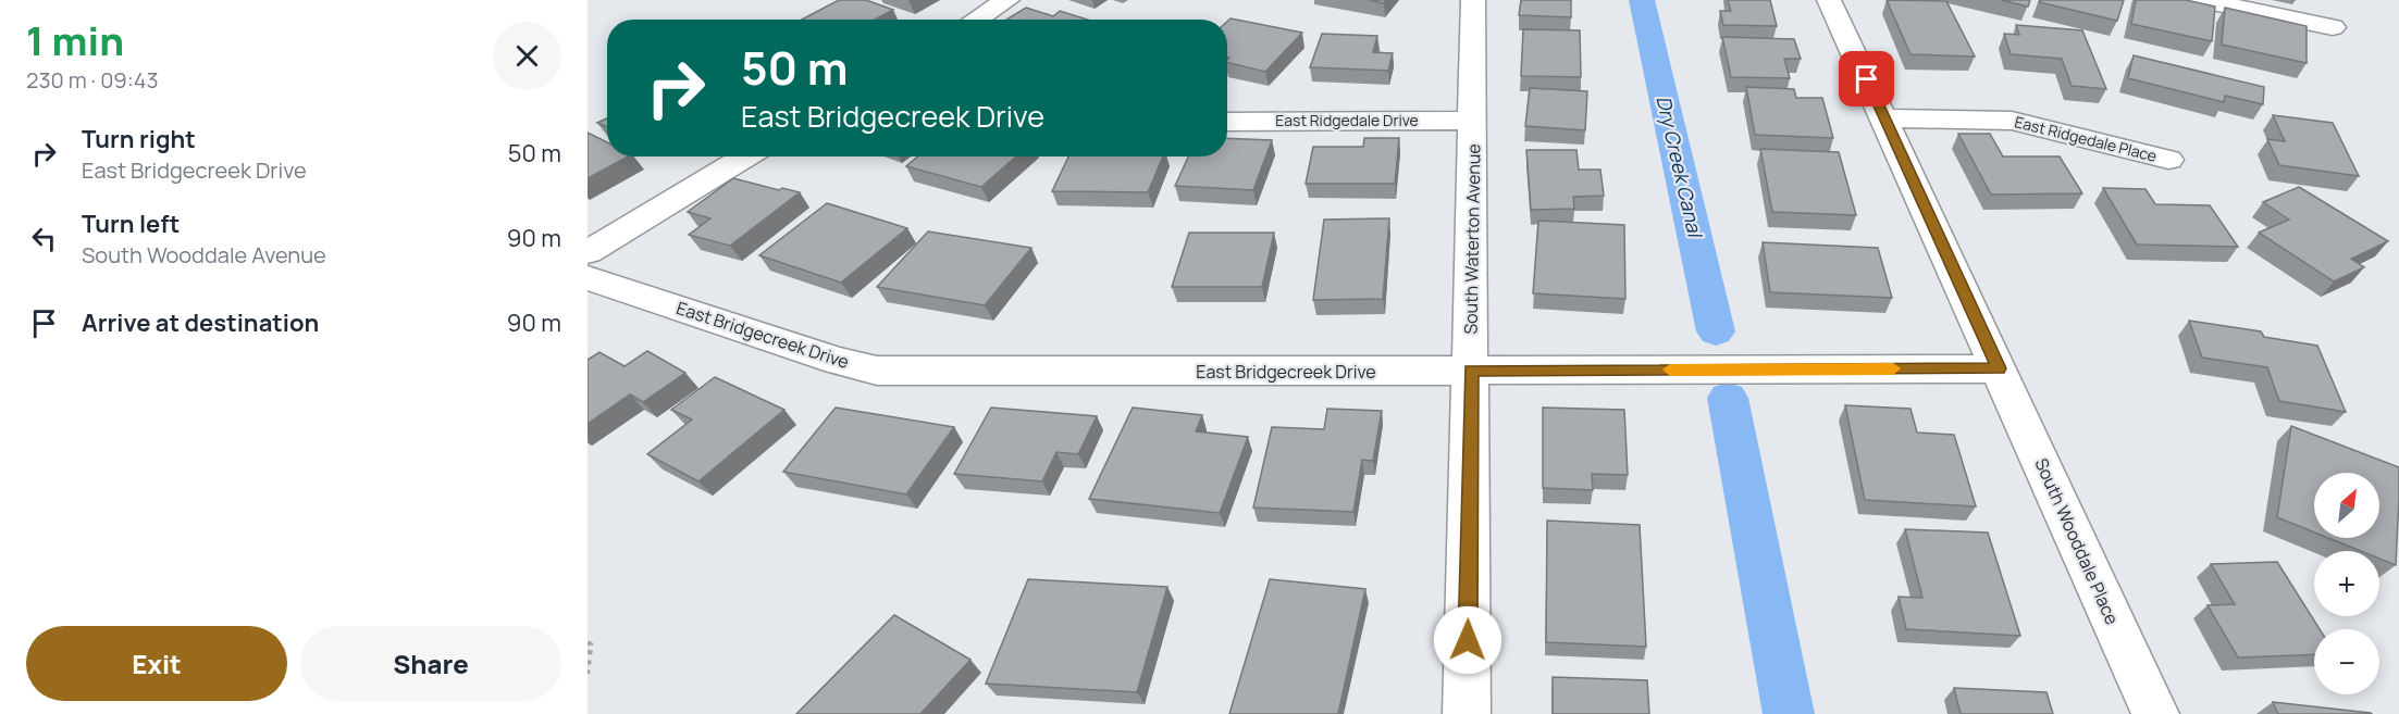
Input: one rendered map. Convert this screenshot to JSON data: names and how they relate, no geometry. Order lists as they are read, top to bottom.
{
  "streets": {
    "street": [
      "East Ridgedale Drive",
      "East Ridgedale Place",
      "South Waterton Avenue",
      "East Bridgecreek Drive",
      "South Wooddale Place"
    ]
  },
  "crossings": [
    ["East Ridgedale Drive", "South Waterton Avenue"],
    ["East Ridgedale Place", "South Wooddale Place"],
    ["South Waterton Avenue", "East Bridgecreek Drive"],
    ["East Bridgecreek Drive", "South Wooddale Place"]
  ],
  "water": ["Dry Creek Canal"],
  "north": "top right",
  "page": {
    "heading": ["1 min", "230 m · 09:43"],
    "turn": ["50 m", "East Bridgecreek Drive"],
    "list": [
      {
        "name": "Turn right",
        "note": "East Bridgecreek Drive",
        "value": "50 m"
      },
      {
        "name": "Turn left",
        "note": "South Wooddale Avenue",
        "value": "90 m"
      },
      {
        "name": "Arrive at destination",
        "value": "90 m"
      }
    ],
    "map_buttons": ["+", "−"],
    "buttons": ["Exit", "Share"]
  }
}
